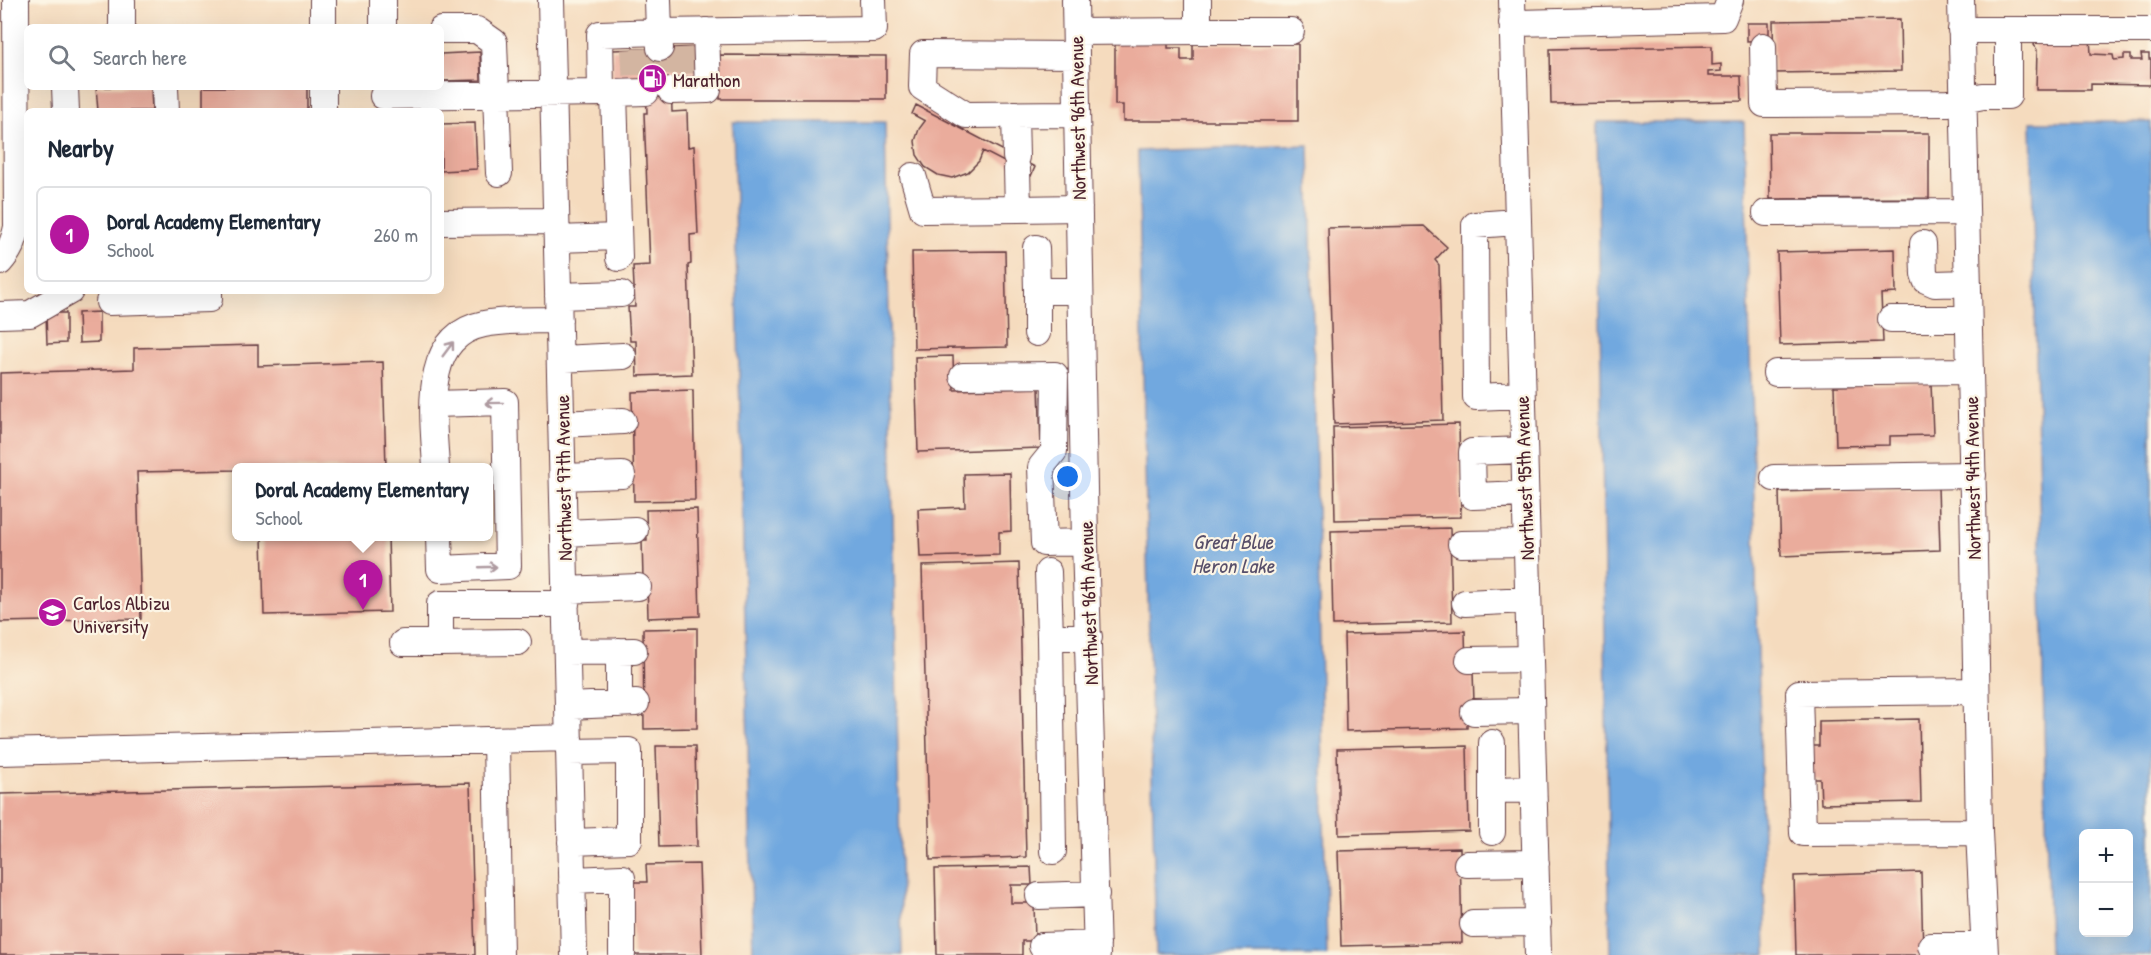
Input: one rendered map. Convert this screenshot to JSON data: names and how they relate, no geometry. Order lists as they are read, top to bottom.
{
  "streets": {
    "street": [
      "Northwest 96th Avenue",
      "Northwest 97th Avenue",
      "Northwest 95th Avenue",
      "Northwest 94th Avenue"
    ]
  },
  "water": ["Great Blue Heron Lake"],
  "places": {
    "fuel station": ["Marathon"],
    "school or university": ["Carlos Albizu University"]
  },
  "page": {
    "search": "Search here",
    "heading": "Nearby",
    "list": [
      {
        "mark": "1",
        "name": "Doral Academy Elementary",
        "note": "School",
        "value": "260 m"
      }
    ],
    "popup": ["Doral Academy Elementary", "School"],
    "pins": "1",
    "map_buttons": ["+", "−"]
  }
}
